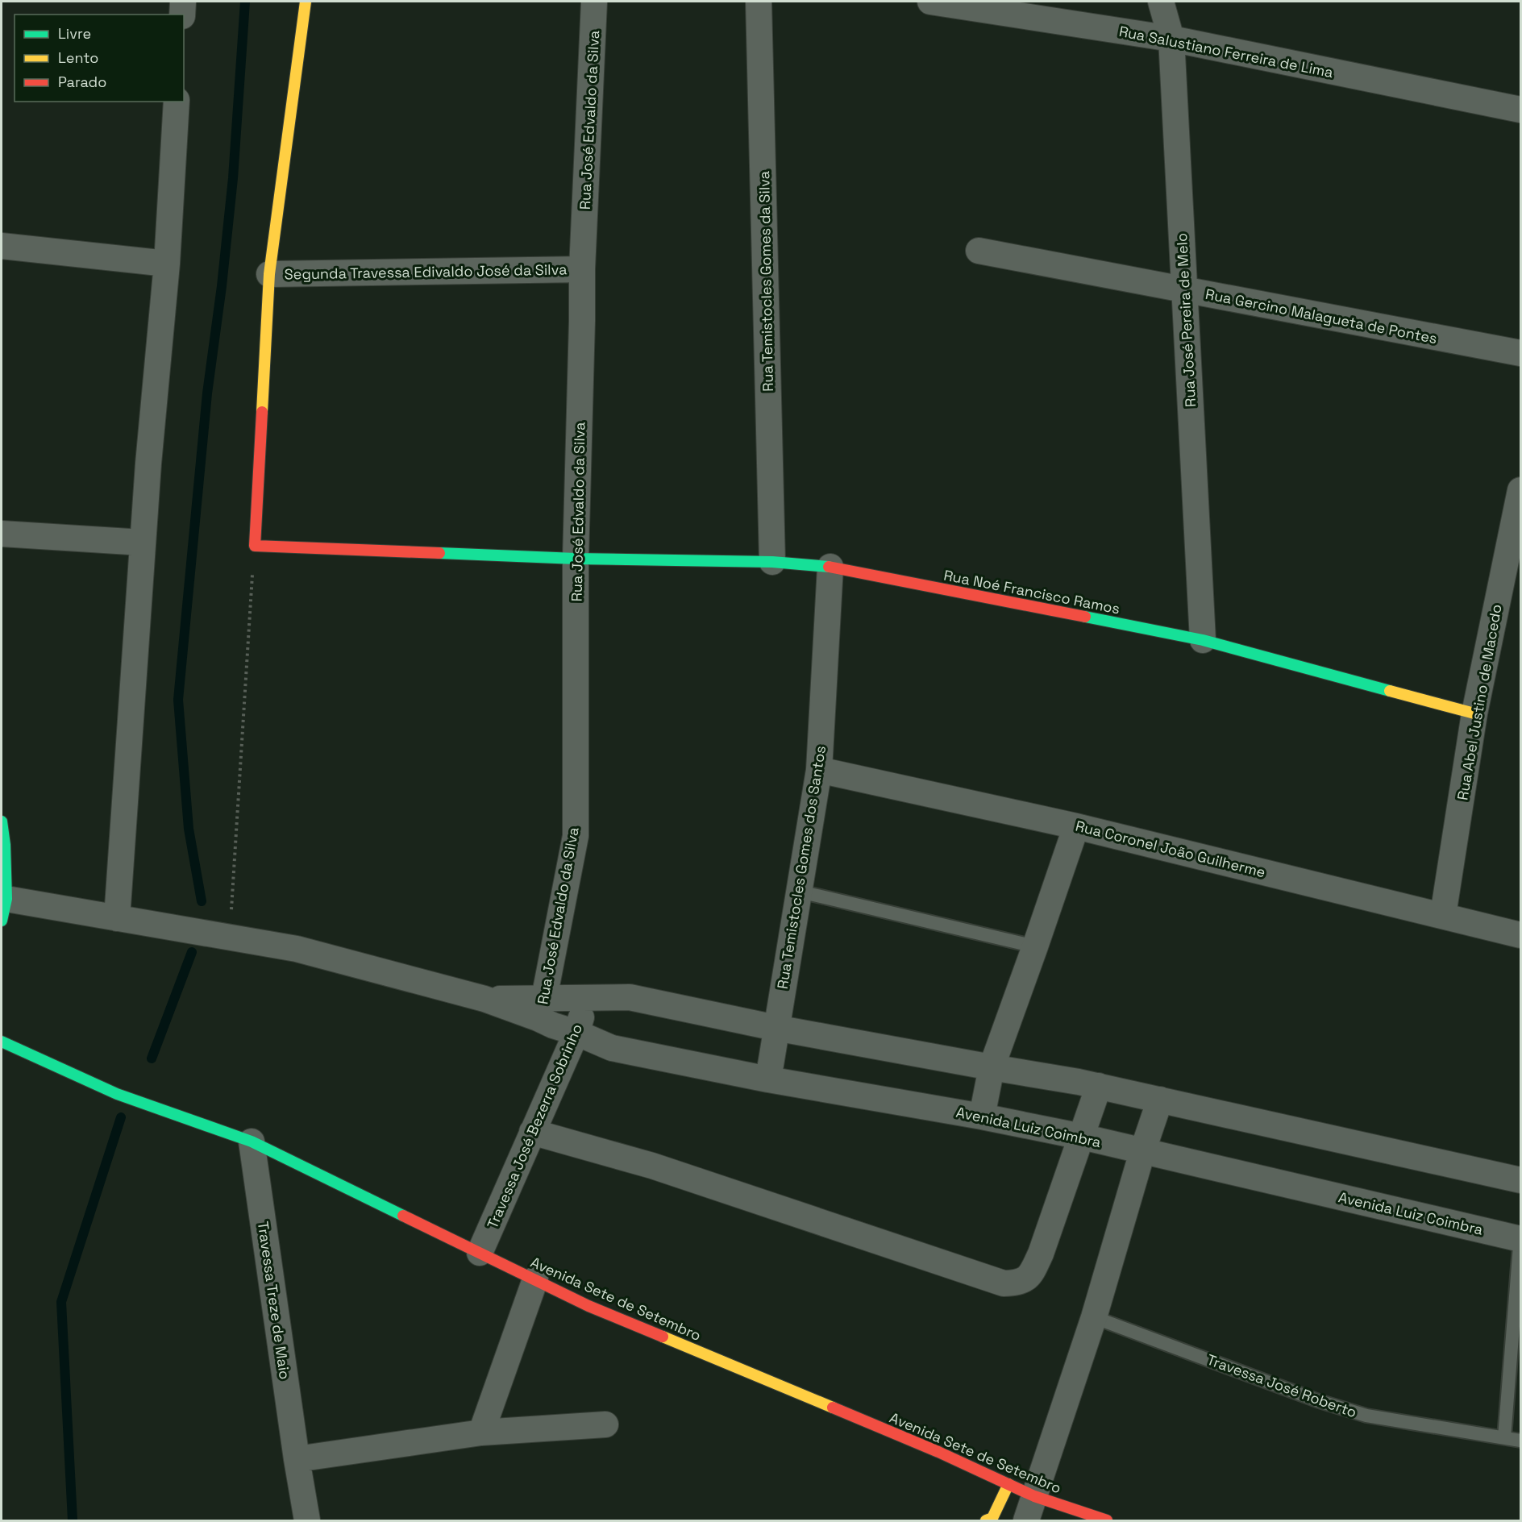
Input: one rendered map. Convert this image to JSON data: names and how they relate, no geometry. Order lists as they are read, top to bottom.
{
  "streets": {
    "street": [
      "Rua Salustiano Ferreira de Lima",
      "Rua José Edvaldo da Silva",
      "Segunda Travessa Edivaldo José da Silva",
      "Rua Temistocles Gomes da Silva",
      "Rua Gercino Malagueta de Pontes",
      "Rua José Pereira de Melo",
      "Rua Noé Francisco Ramos",
      "Rua Abel Justino de Macedo",
      "Rua Coronel João Guilherme",
      "Rua Temistocles Gomes dos Santos",
      "Travessa José Bezerra Sobrinho",
      "Avenida Luiz Coimbra",
      "Avenida Sete de Setembro",
      "Travessa Treze de Maio"
    ],
    "lane": ["Travessa José Roberto"]
  },
  "crossings": [
    ["Rua Salustiano Ferreira de Lima", "Rua José Pereira de Melo"],
    ["Rua José Edvaldo da Silva", "Segunda Travessa Edivaldo José da Silva"],
    ["Rua José Edvaldo da Silva", "Rua Noé Francisco Ramos"],
    ["Rua José Edvaldo da Silva", "Avenida Luiz Coimbra"],
    ["Rua Temistocles Gomes da Silva", "Rua Noé Francisco Ramos"],
    ["Rua Gercino Malagueta de Pontes", "Rua José Pereira de Melo"],
    ["Rua José Pereira de Melo", "Rua Noé Francisco Ramos"],
    ["Rua Noé Francisco Ramos", "Rua Abel Justino de Macedo"],
    ["Rua Noé Francisco Ramos", "Rua Temistocles Gomes dos Santos"],
    ["Rua Abel Justino de Macedo", "Rua Coronel João Guilherme"],
    ["Rua Coronel João Guilherme", "Rua Temistocles Gomes dos Santos"],
    ["Rua Temistocles Gomes dos Santos", "Avenida Luiz Coimbra"],
    ["Travessa José Bezerra Sobrinho", "Avenida Luiz Coimbra"],
    ["Travessa José Bezerra Sobrinho", "Avenida Sete de Setembro"],
    ["Avenida Sete de Setembro", "Travessa Treze de Maio"]
  ],
  "legend": ["Livre", "Lento", "Parado"]
}
